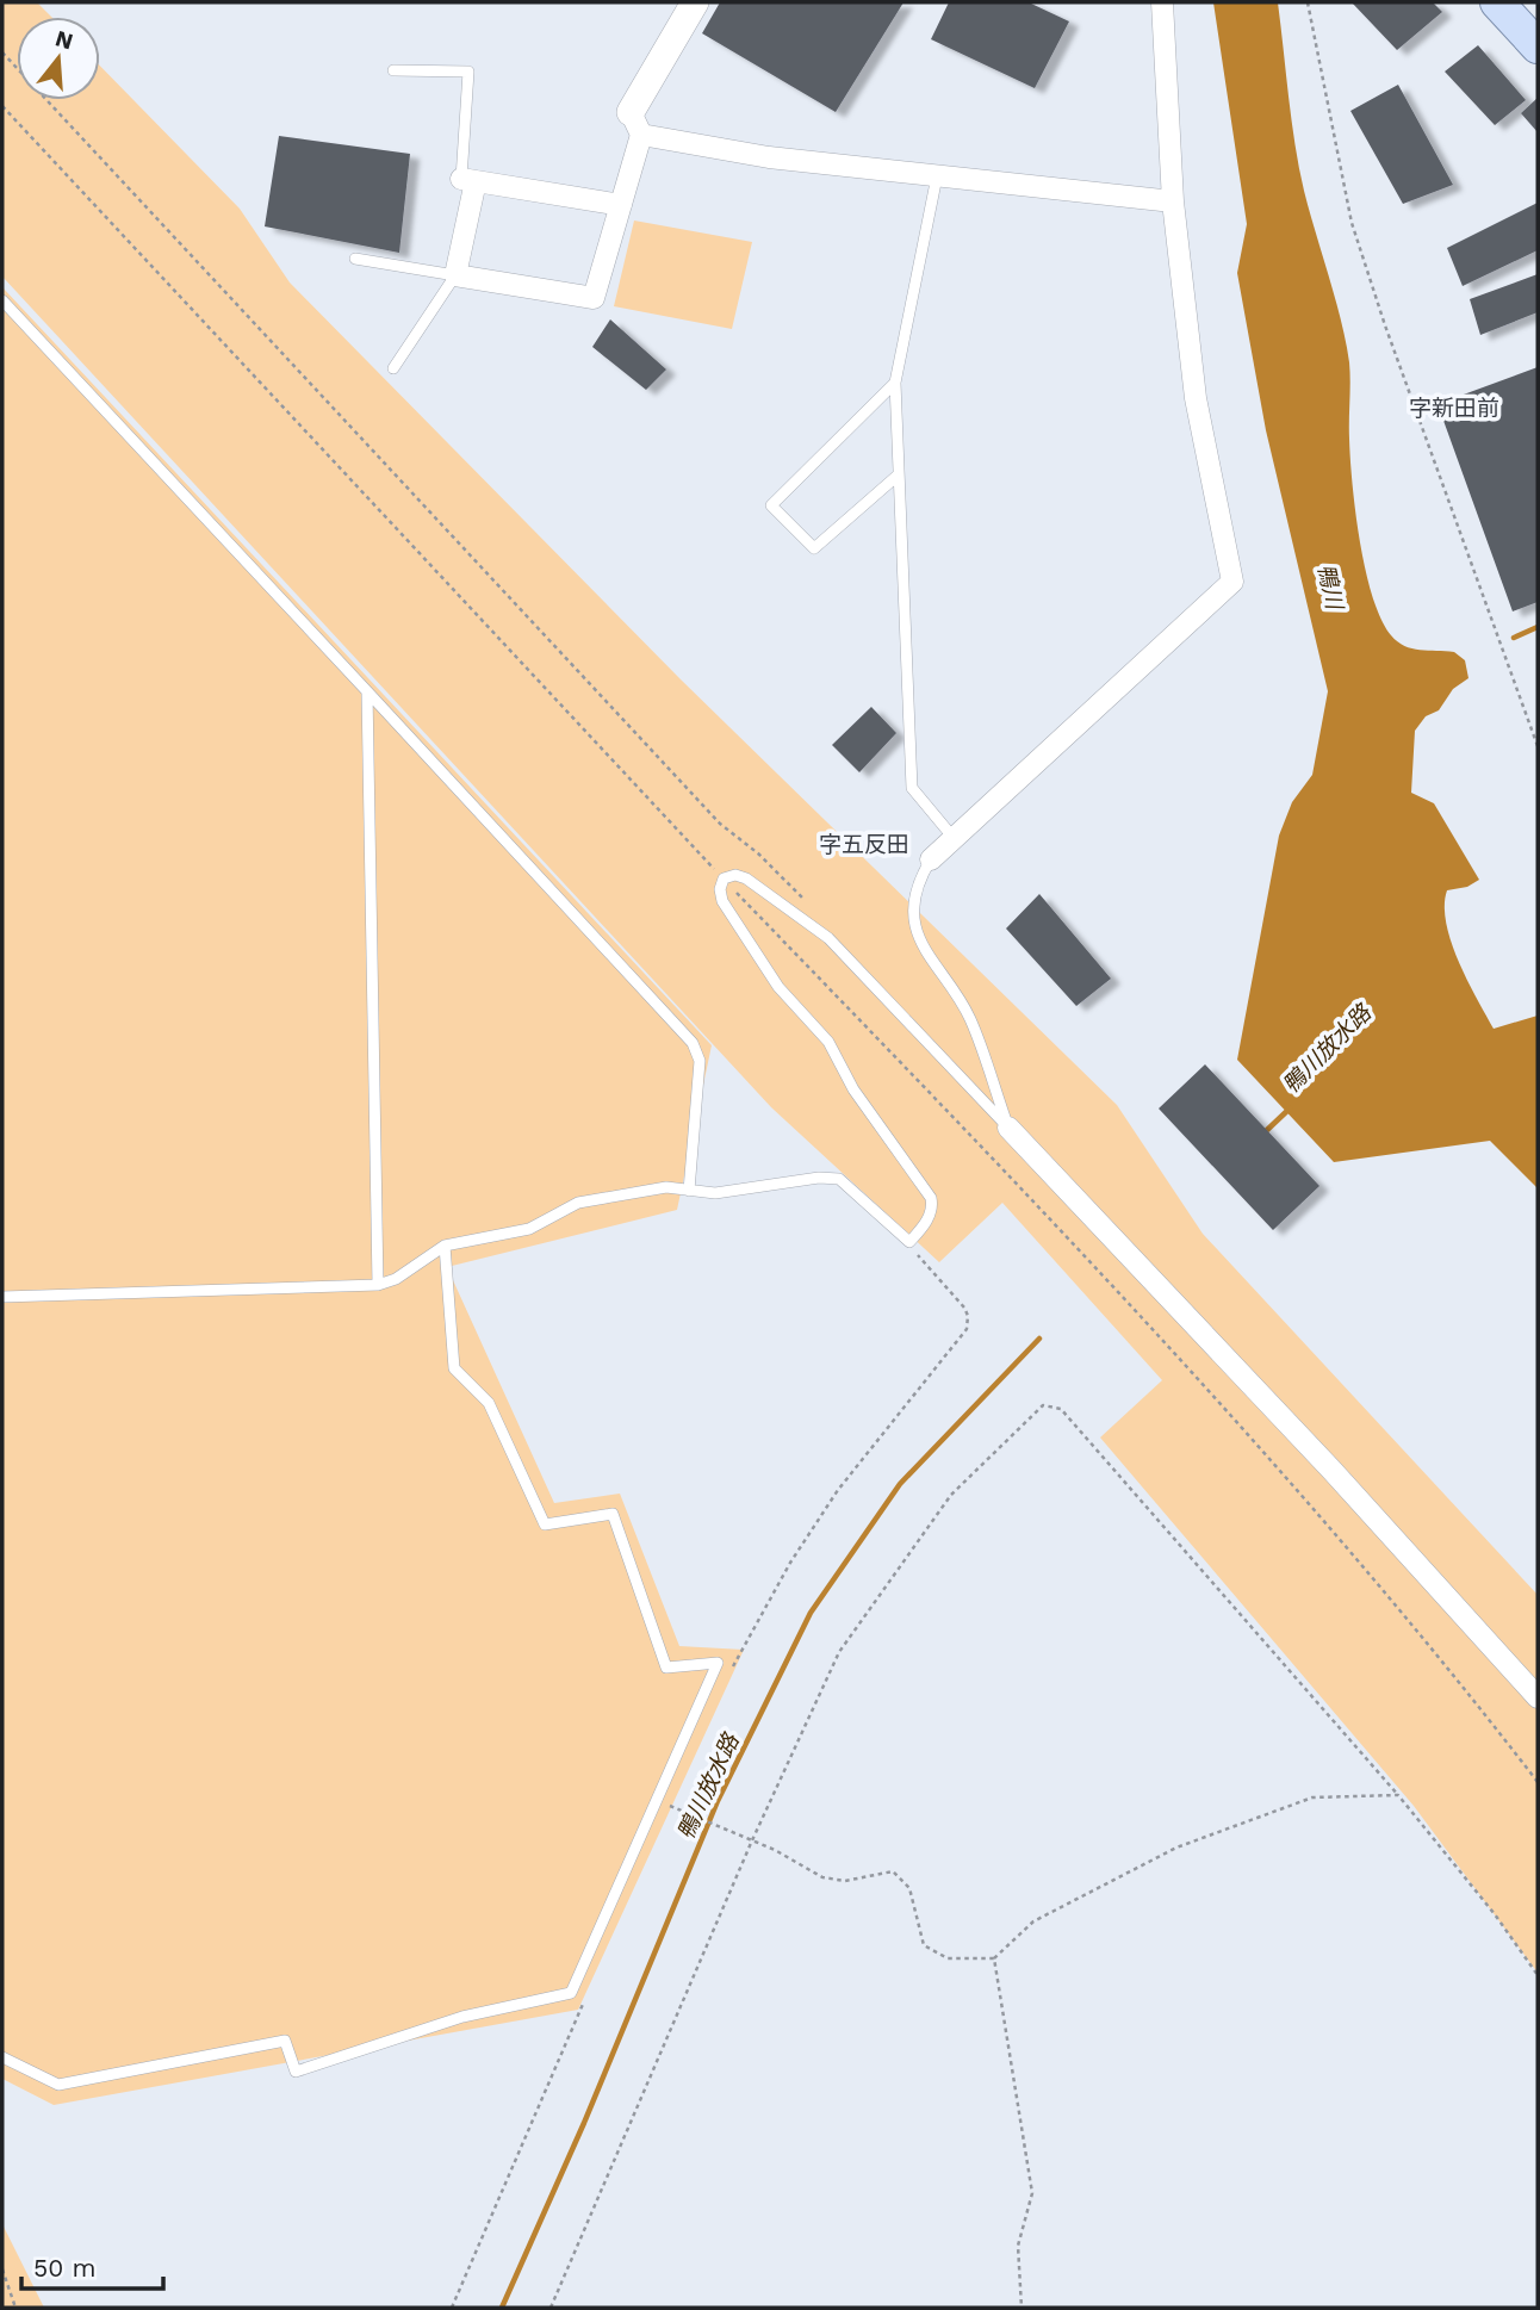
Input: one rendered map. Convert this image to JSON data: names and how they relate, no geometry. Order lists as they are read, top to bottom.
{
  "districts": ["字新田前", "字五反田"],
  "water": ["鴨川", "鴨川放水路"],
  "scale_bar": "50 m",
  "north": "top"
}
